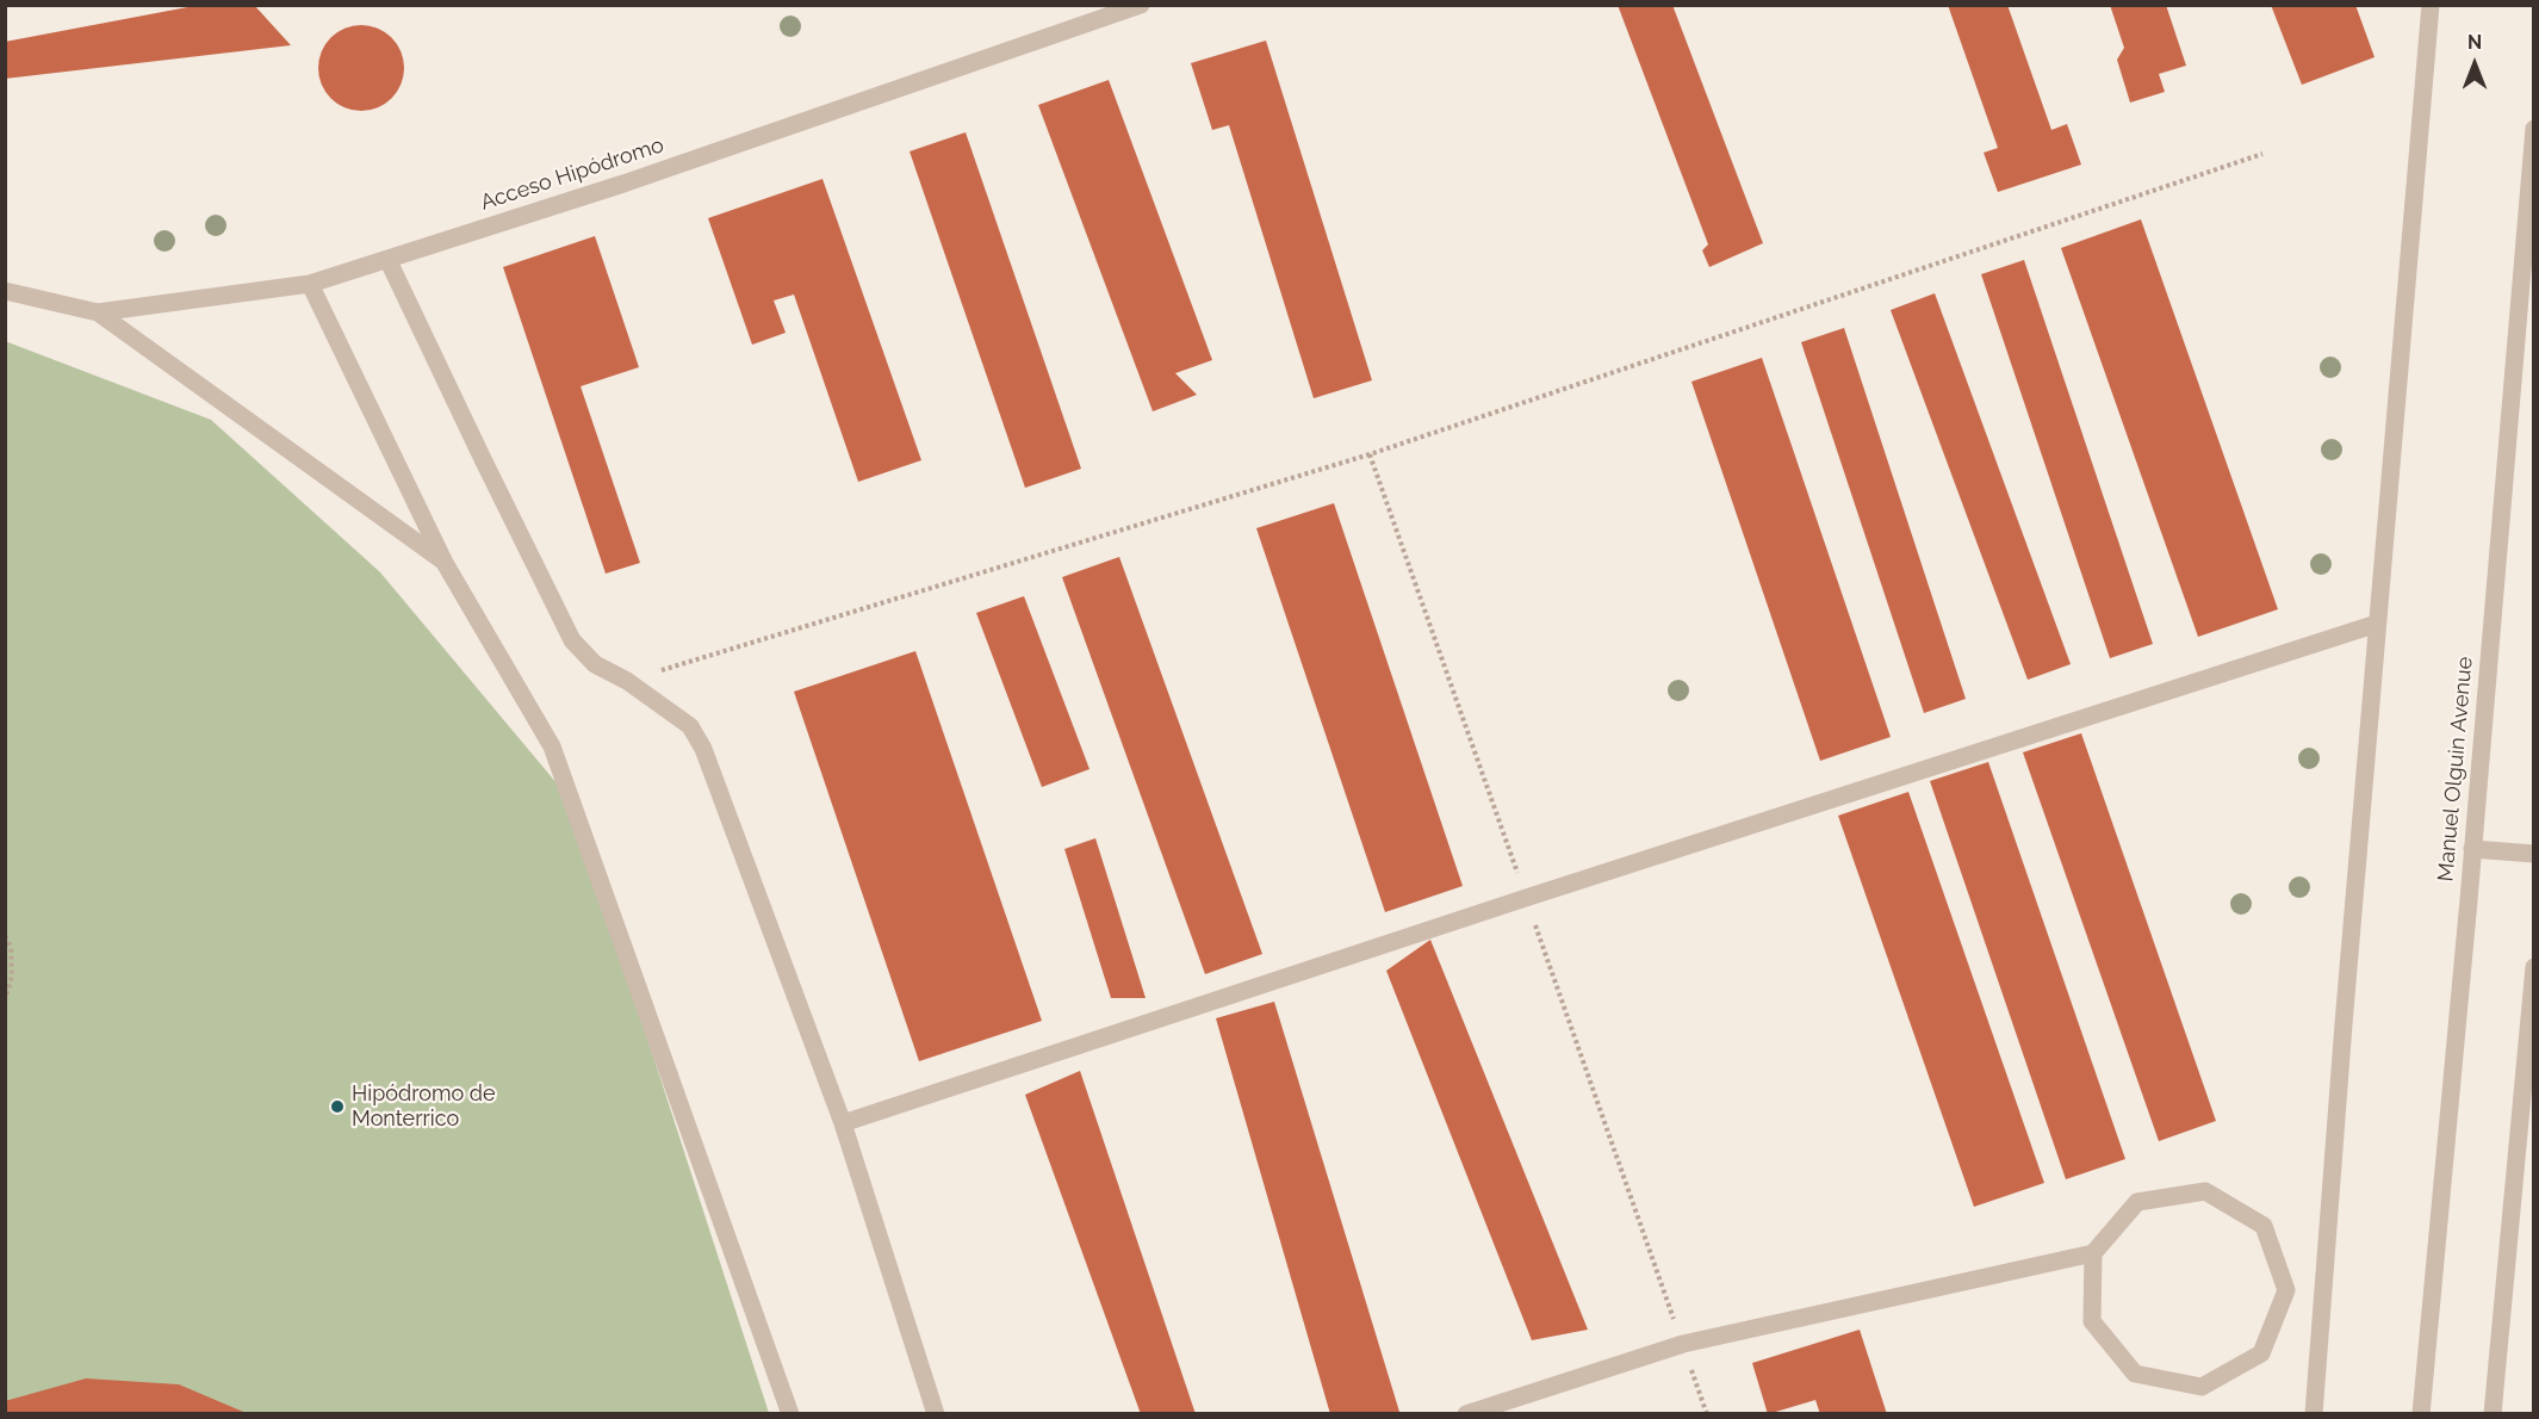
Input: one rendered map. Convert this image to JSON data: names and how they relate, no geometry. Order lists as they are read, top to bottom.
{
  "streets": {
    "street": ["Acceso Hipódromo", "Manuel Olguin Avenue"]
  },
  "places": ["Hipódromo de Monterrico"],
  "north": "top"
}
